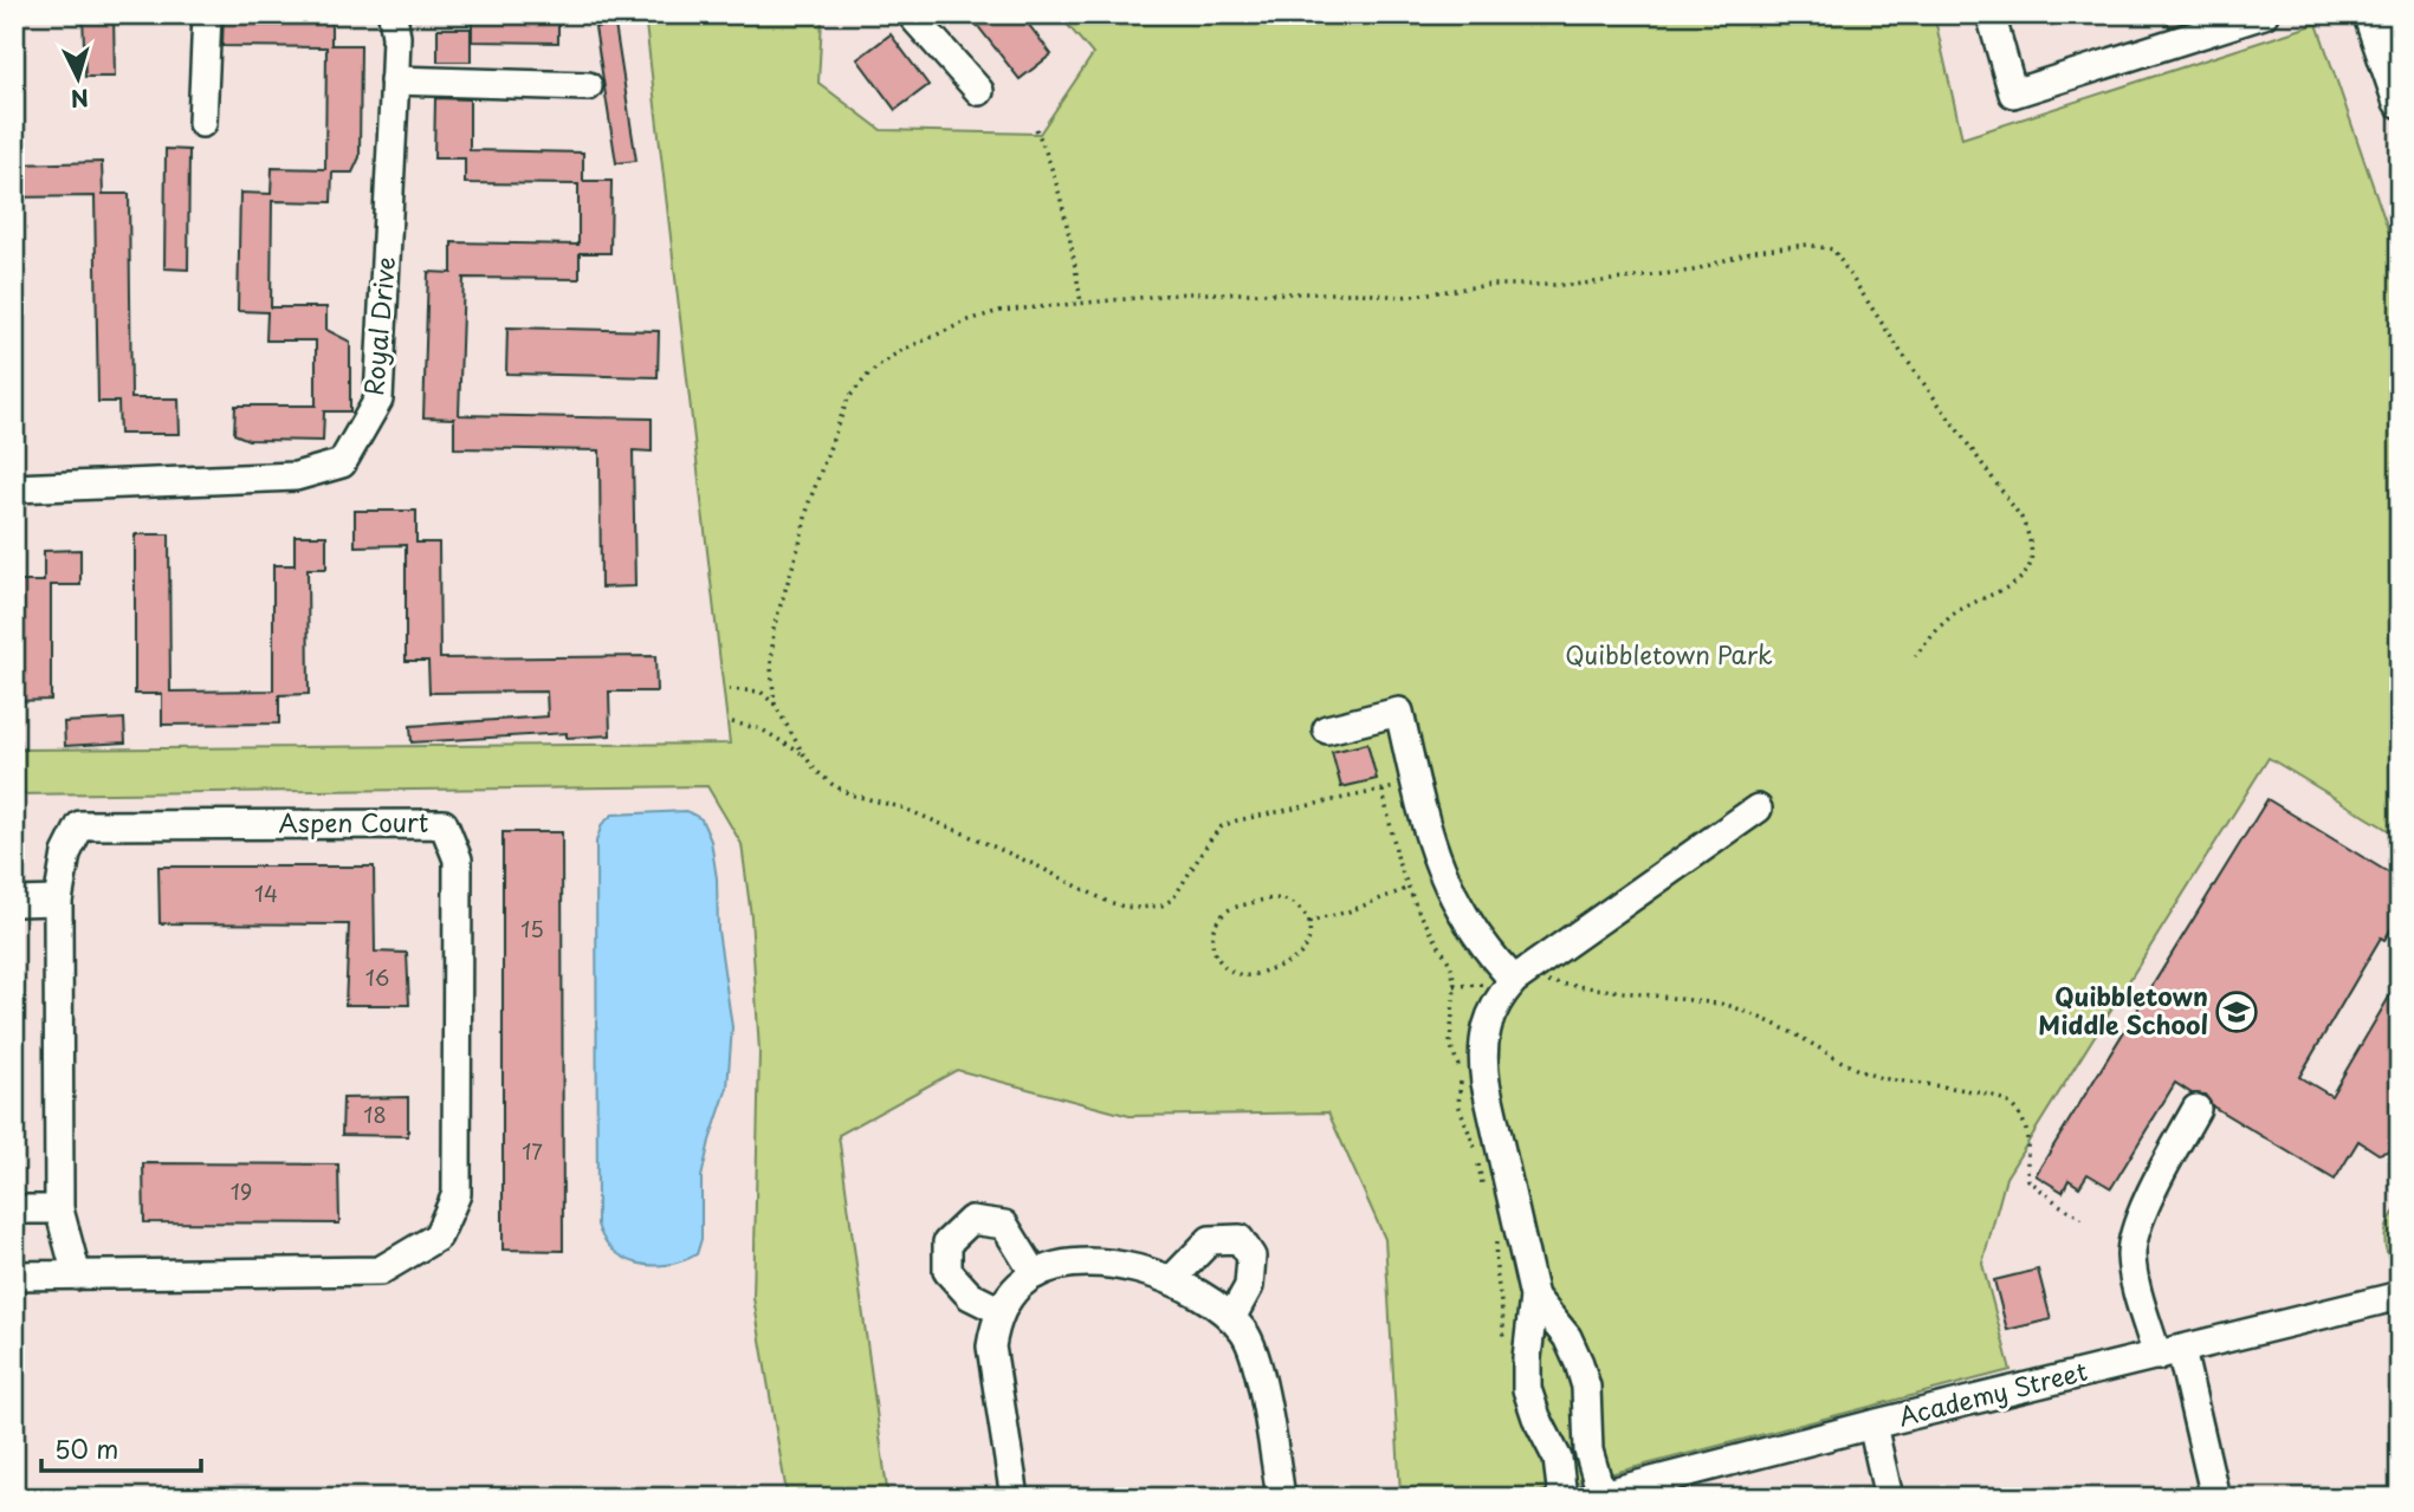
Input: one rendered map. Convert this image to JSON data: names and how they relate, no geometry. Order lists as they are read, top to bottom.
{
  "streets": {
    "street": ["Royal Drive", "Aspen Court", "Academy Street"]
  },
  "parks": ["Quibbletown Park"],
  "places": {
    "school or university": ["Quibbletown Middle School"]
  },
  "house_numbers": [
    "14",
    "15",
    "16",
    "18",
    "17",
    "19"
  ],
  "scale_bar": "50 m",
  "north": "bottom"
}
